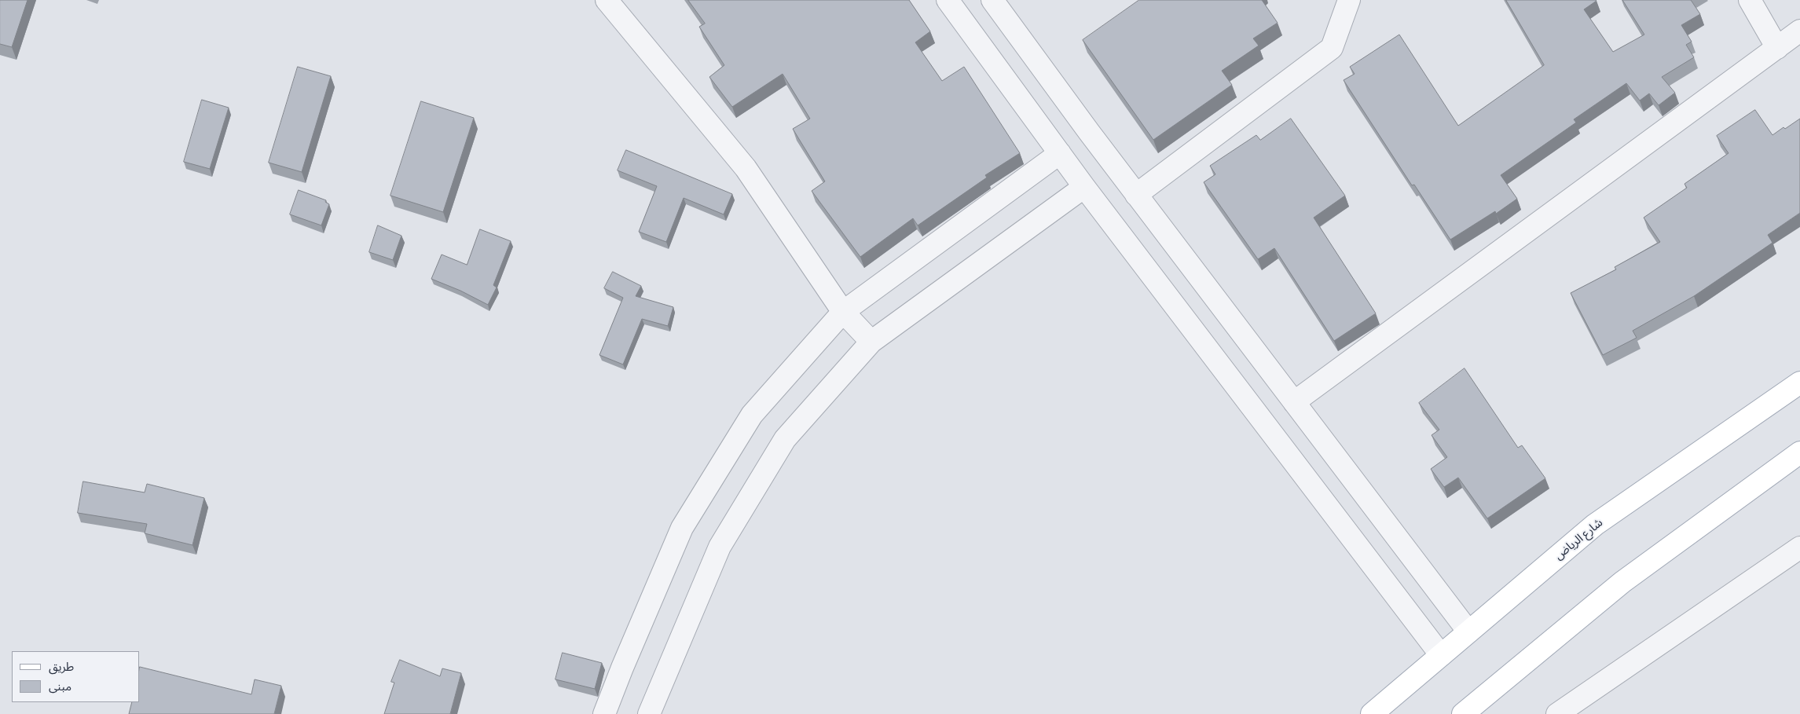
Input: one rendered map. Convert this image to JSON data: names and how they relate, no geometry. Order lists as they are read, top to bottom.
{
  "streets": {
    "main road": ["شارع الرياض"]
  },
  "legend": ["طريق", "مبنى"]
}
